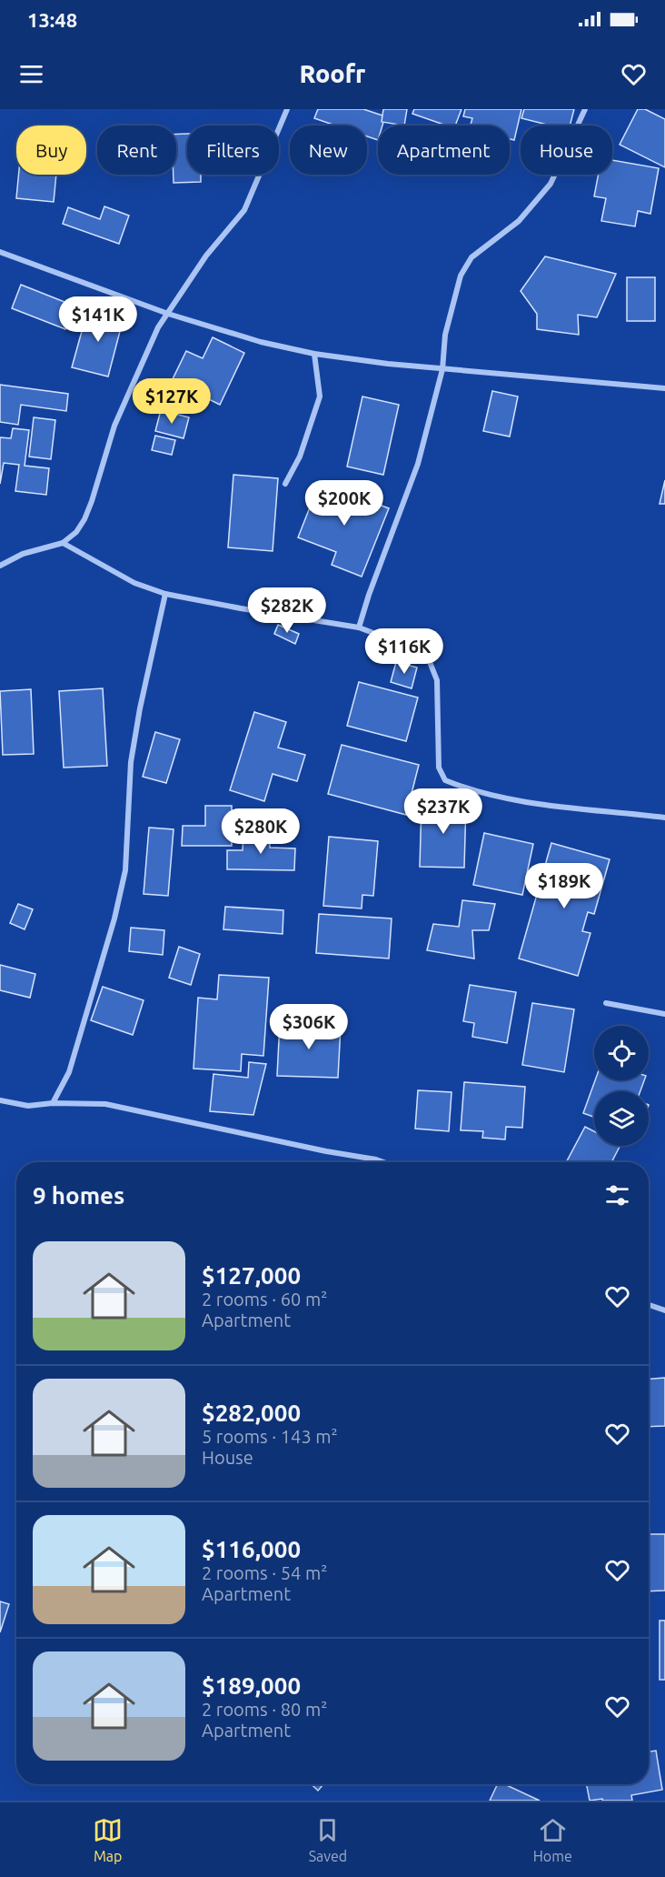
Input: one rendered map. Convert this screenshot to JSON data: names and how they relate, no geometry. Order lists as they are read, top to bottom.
{
  "page": {
    "status": "13:48",
    "header": "Roofr",
    "chip": [
      "Buy",
      "Rent",
      "Filters",
      "New",
      "Apartment",
      "House"
    ],
    "price": [
      "$141K",
      "$127K",
      "$200K",
      "$282K",
      "$116K",
      "$237K",
      "$280K",
      "$189K",
      "$306K"
    ],
    "heading": "9 homes",
    "list": [
      {
        "name": "$127,000",
        "note": "2 rooms · 60 m² · Apartment"
      },
      {
        "name": "$282,000",
        "note": "5 rooms · 143 m² · House"
      },
      {
        "name": "$116,000",
        "note": "2 rooms · 54 m² · Apartment"
      },
      {
        "name": "$189,000",
        "note": "2 rooms · 80 m² · Apartment"
      }
    ],
    "tabs": ["Map", "Saved", "Home"]
  }
}
